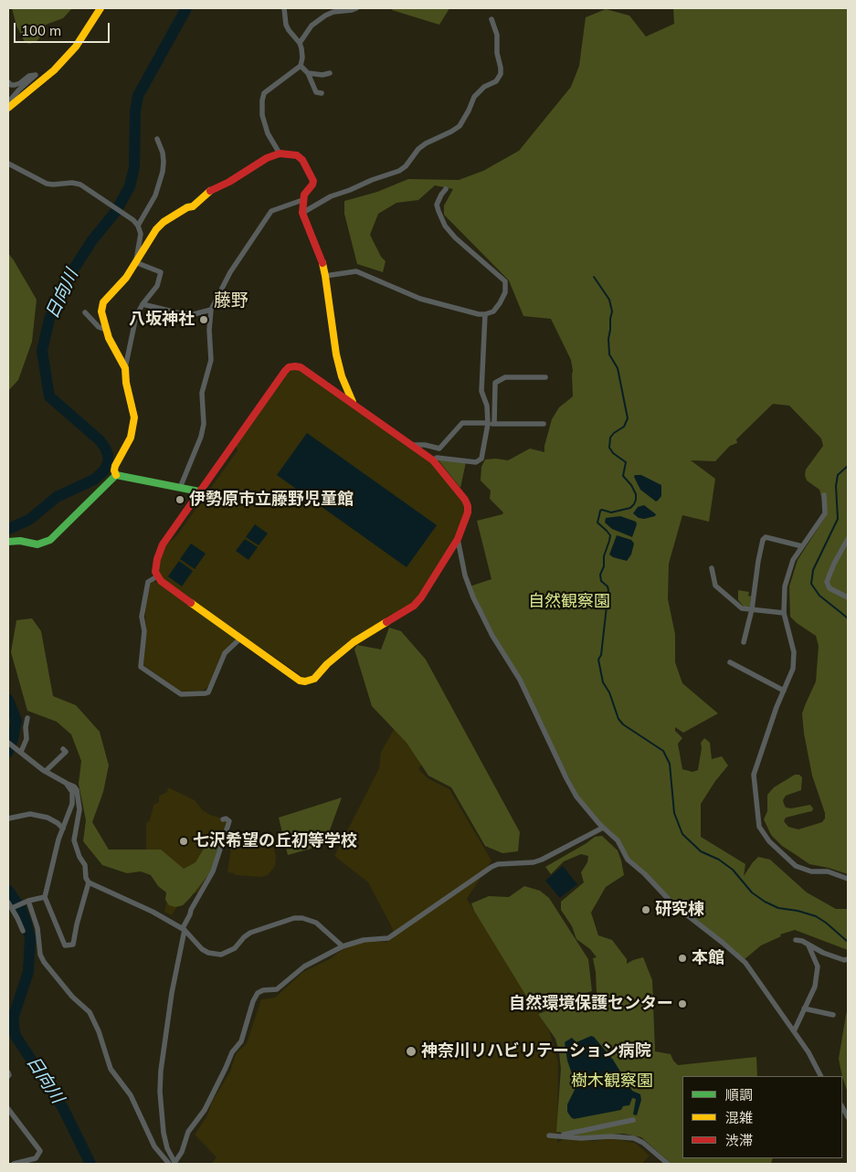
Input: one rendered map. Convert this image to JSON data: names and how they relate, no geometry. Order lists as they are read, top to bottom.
{
  "districts": ["藤野"],
  "water": ["日向川"],
  "parks": ["自然観察園", "樹木観察園"],
  "places": [
    "八坂神社",
    "伊勢原市立藤野児童館",
    "七沢希望の丘初等学校",
    "研究棟",
    "本館",
    "自然環境保護センター",
    "神奈川リハビリテーション病院"
  ],
  "legend": ["順調", "混雑", "渋滞"],
  "scale_bar": "100 m"
}
